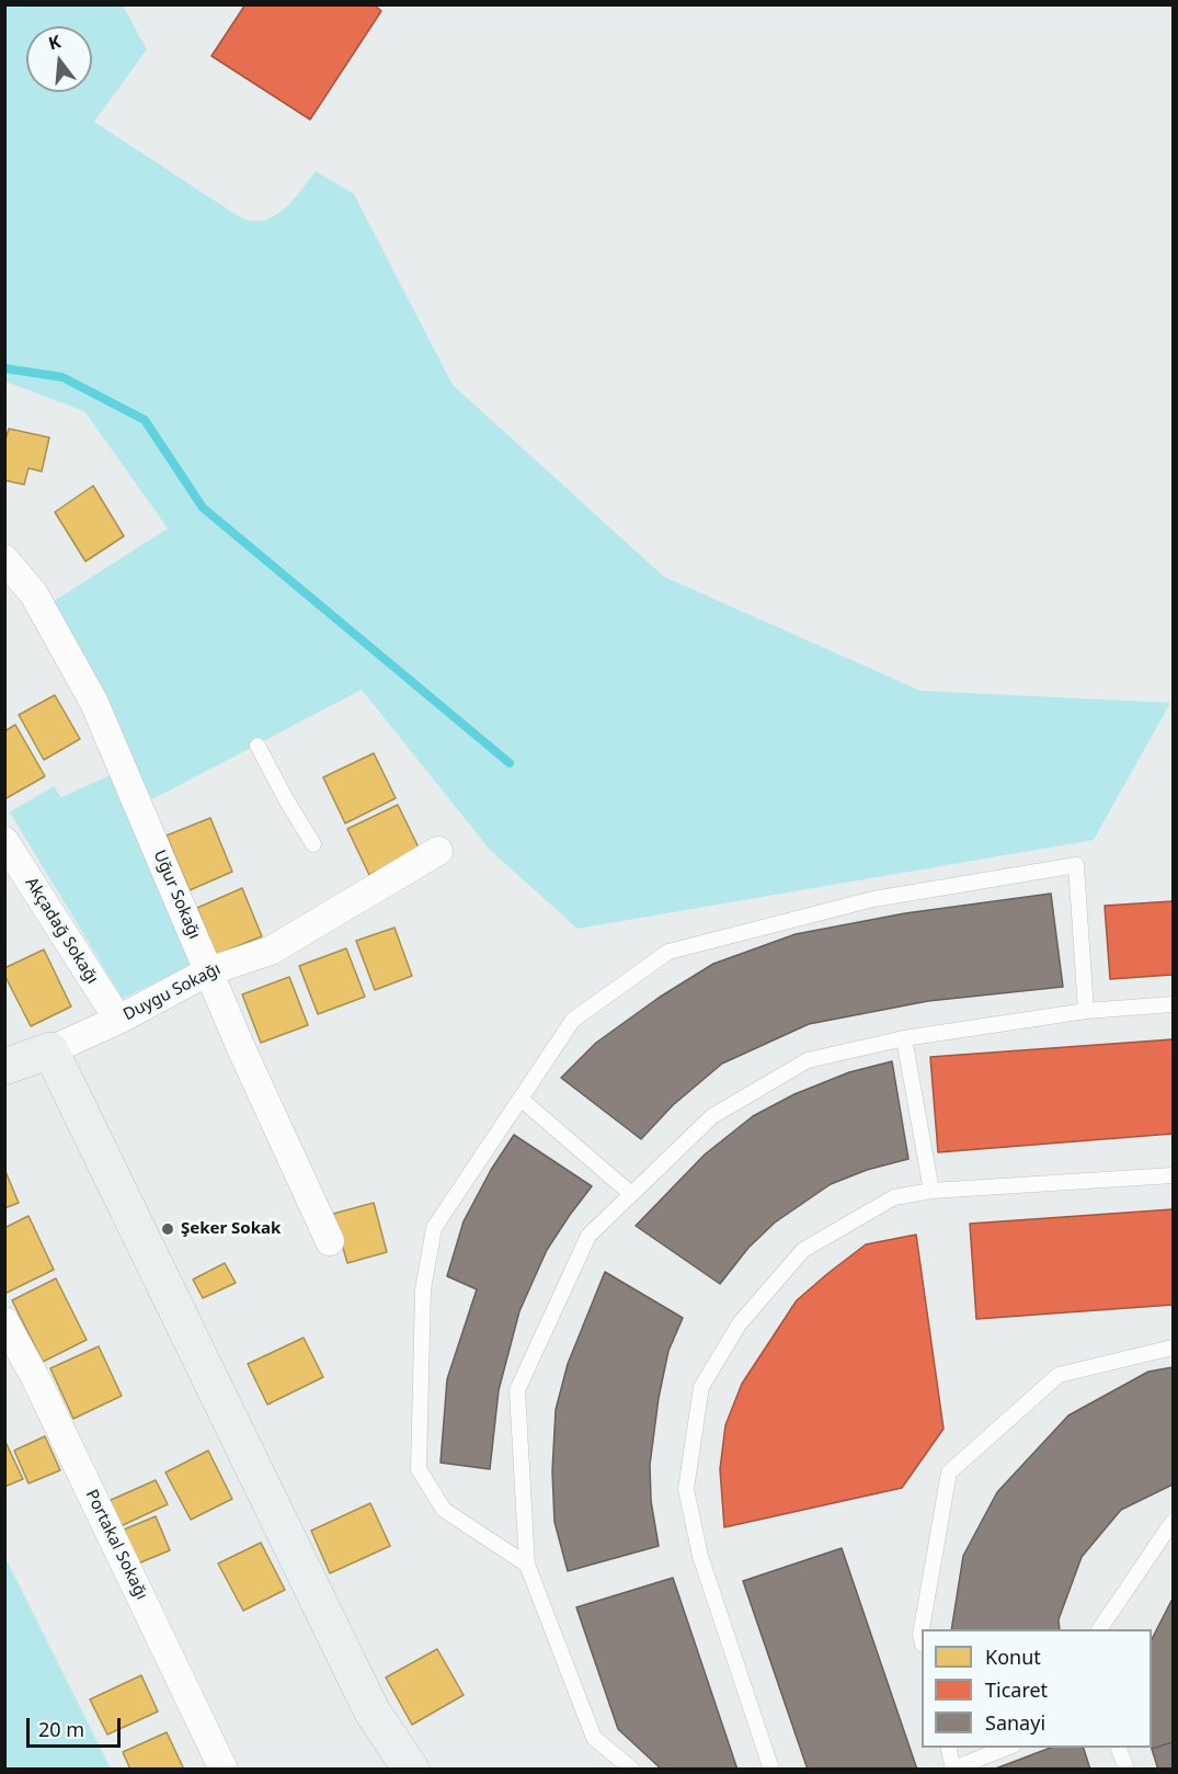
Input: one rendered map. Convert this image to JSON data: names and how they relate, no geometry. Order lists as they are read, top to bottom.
{
  "streets": {
    "street": [
      "Uğur Sokağı",
      "Akçadağ Sokağı",
      "Duygu Sokağı",
      "Portakal Sokağı"
    ]
  },
  "crossings": [
    ["Uğur Sokağı", "Duygu Sokağı"],
    ["Akçadağ Sokağı", "Duygu Sokağı"]
  ],
  "places": ["Şeker Sokak"],
  "legend": ["Konut", "Ticaret", "Sanayi"],
  "scale_bar": "20 m",
  "north": "top"
}
